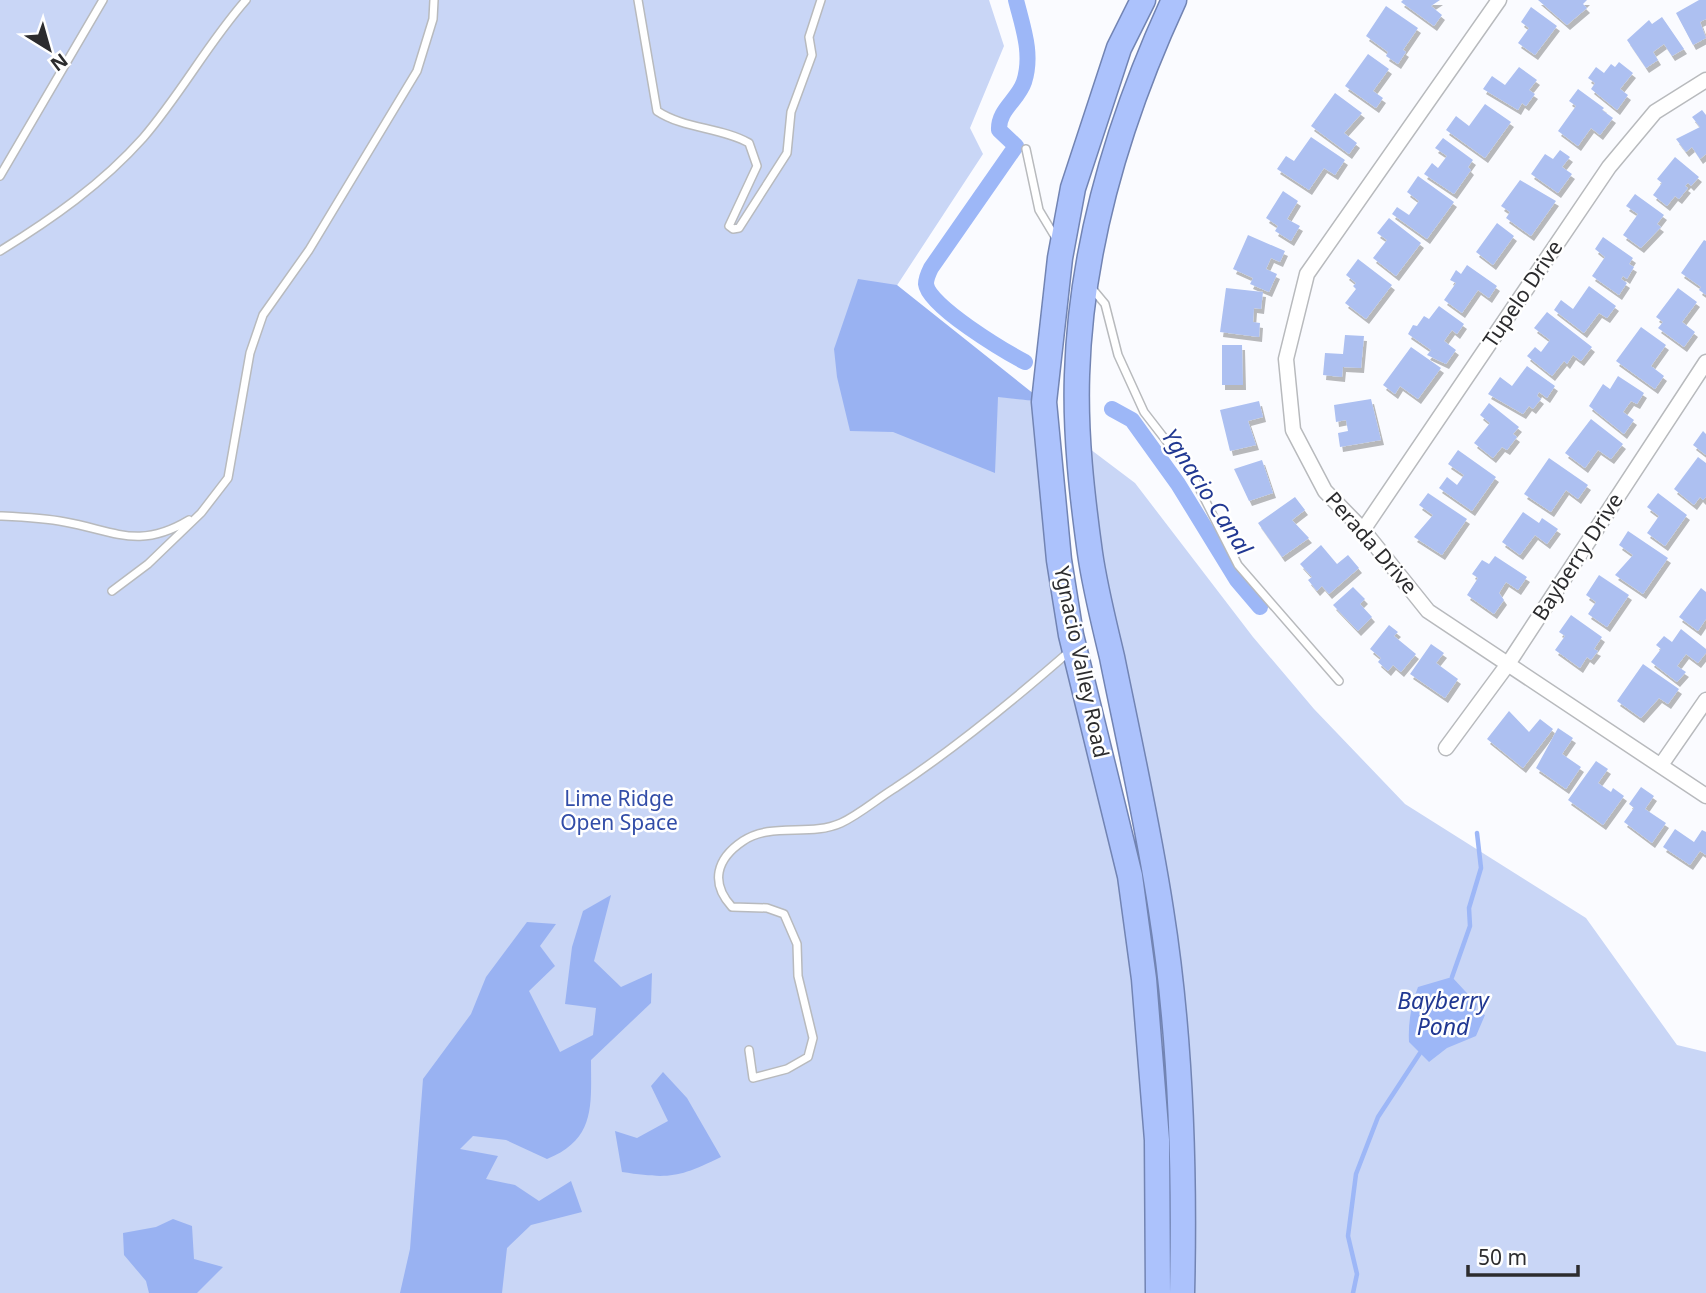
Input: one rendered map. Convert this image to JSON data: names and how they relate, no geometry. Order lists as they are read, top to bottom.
{
  "streets": {
    "highway": ["Ygnacio Valley Road"],
    "street": ["Tupelo Drive", "Perada Drive", "Bayberry Drive"]
  },
  "crossings": [
    ["Tupelo Drive", "Perada Drive"],
    ["Perada Drive", "Bayberry Drive"]
  ],
  "water": ["Ygnacio Canal", "Bayberry Pond"],
  "parks": ["Lime Ridge Open Space"],
  "scale_bar": "50 m",
  "north": "bottom right"
}
